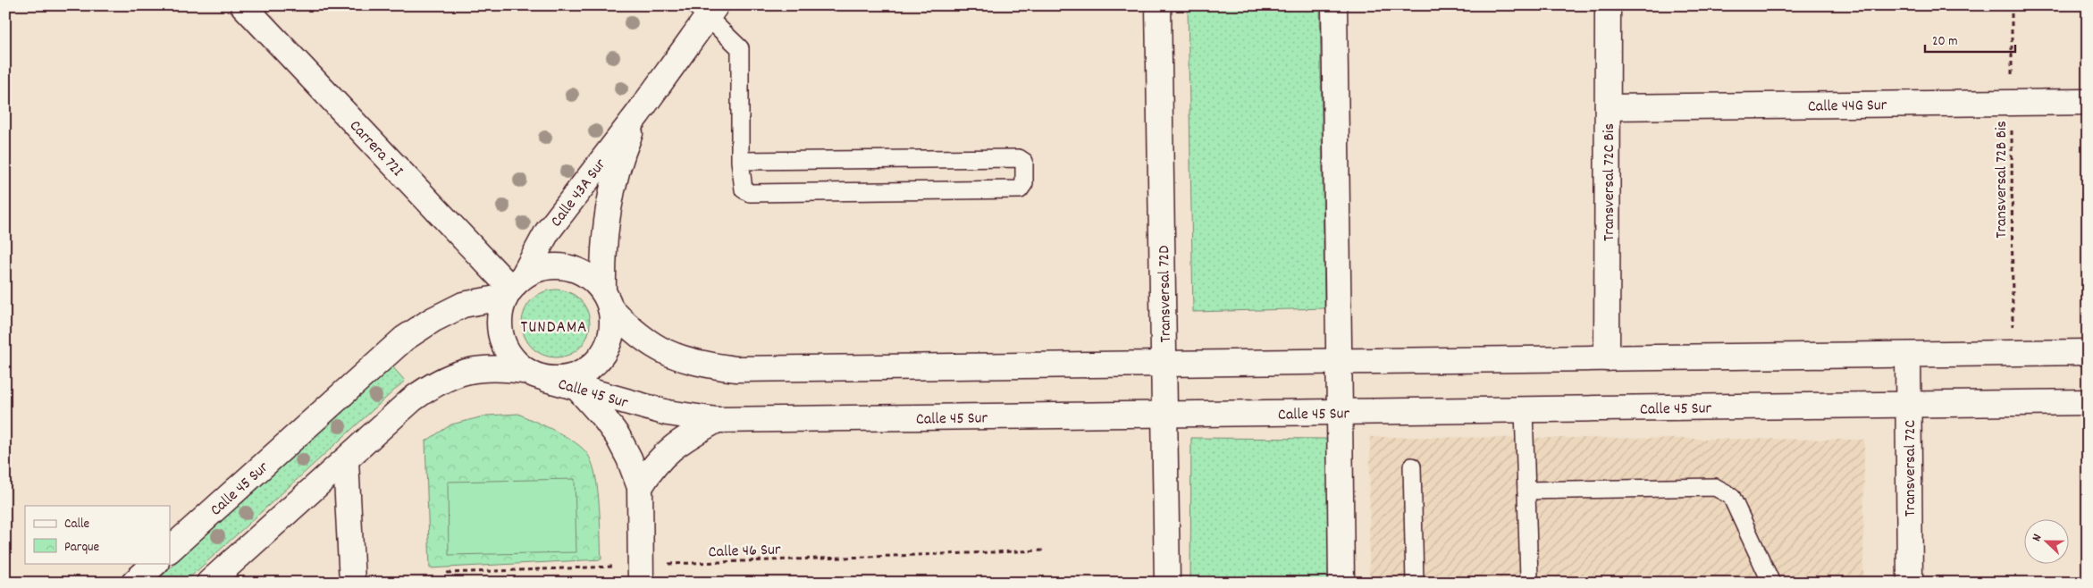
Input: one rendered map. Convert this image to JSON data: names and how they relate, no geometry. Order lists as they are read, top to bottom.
{
  "streets": {
    "street": [
      "Calle 44G Sur",
      "Carrera 72I",
      "Transversal 72C Bis",
      "Calle 43A Sur",
      "Transversal 72D",
      "Calle 45 Sur",
      "Transversal 72C"
    ],
    "path": ["Transversal 72B Bis", "Calle 46 Sur"]
  },
  "crossings": [
    ["Calle 44G Sur", "Transversal 72B Bis"],
    ["Calle 44G Sur", "Transversal 72C Bis"],
    ["Carrera 72I", "Calle 43A Sur"],
    ["Carrera 72I", "Calle 45 Sur"],
    ["Calle 43A Sur", "Calle 45 Sur"],
    ["Transversal 72D", "Calle 45 Sur"],
    ["Calle 45 Sur", "Transversal 72C"]
  ],
  "districts": ["TUNDAMA"],
  "legend": ["Calle", "Parque"],
  "scale_bar": "20 m",
  "north": "left"
}
